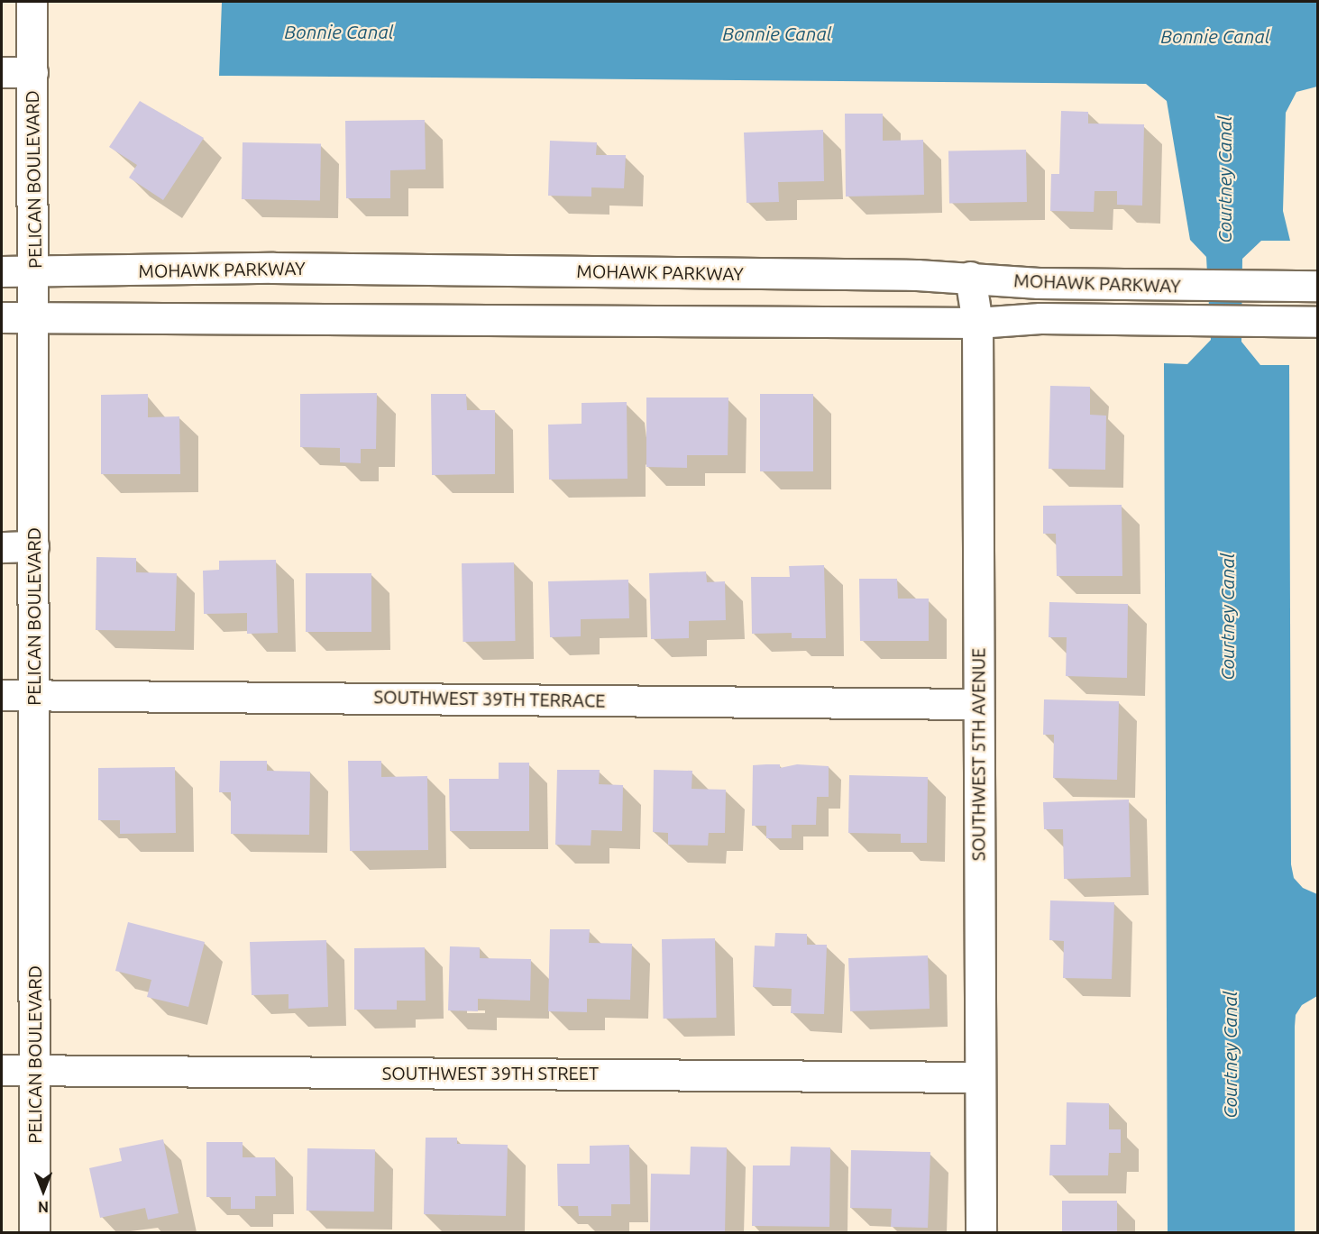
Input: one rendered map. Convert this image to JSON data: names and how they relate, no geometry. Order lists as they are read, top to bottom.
{
  "streets": {
    "street": [
      "PELICAN BOULEVARD",
      "MOHAWK PARKWAY",
      "SOUTHWEST 39TH TERRACE",
      "SOUTHWEST 5TH AVENUE",
      "SOUTHWEST 39TH STREET"
    ]
  },
  "crossings": [
    ["PELICAN BOULEVARD", "MOHAWK PARKWAY"],
    ["PELICAN BOULEVARD", "SOUTHWEST 39TH TERRACE"],
    ["PELICAN BOULEVARD", "SOUTHWEST 39TH STREET"],
    ["MOHAWK PARKWAY", "SOUTHWEST 5TH AVENUE"],
    ["SOUTHWEST 39TH TERRACE", "SOUTHWEST 5TH AVENUE"],
    ["SOUTHWEST 5TH AVENUE", "SOUTHWEST 39TH STREET"]
  ],
  "water": ["Bonnie Canal", "Courtney Canal"],
  "north": "bottom"
}
